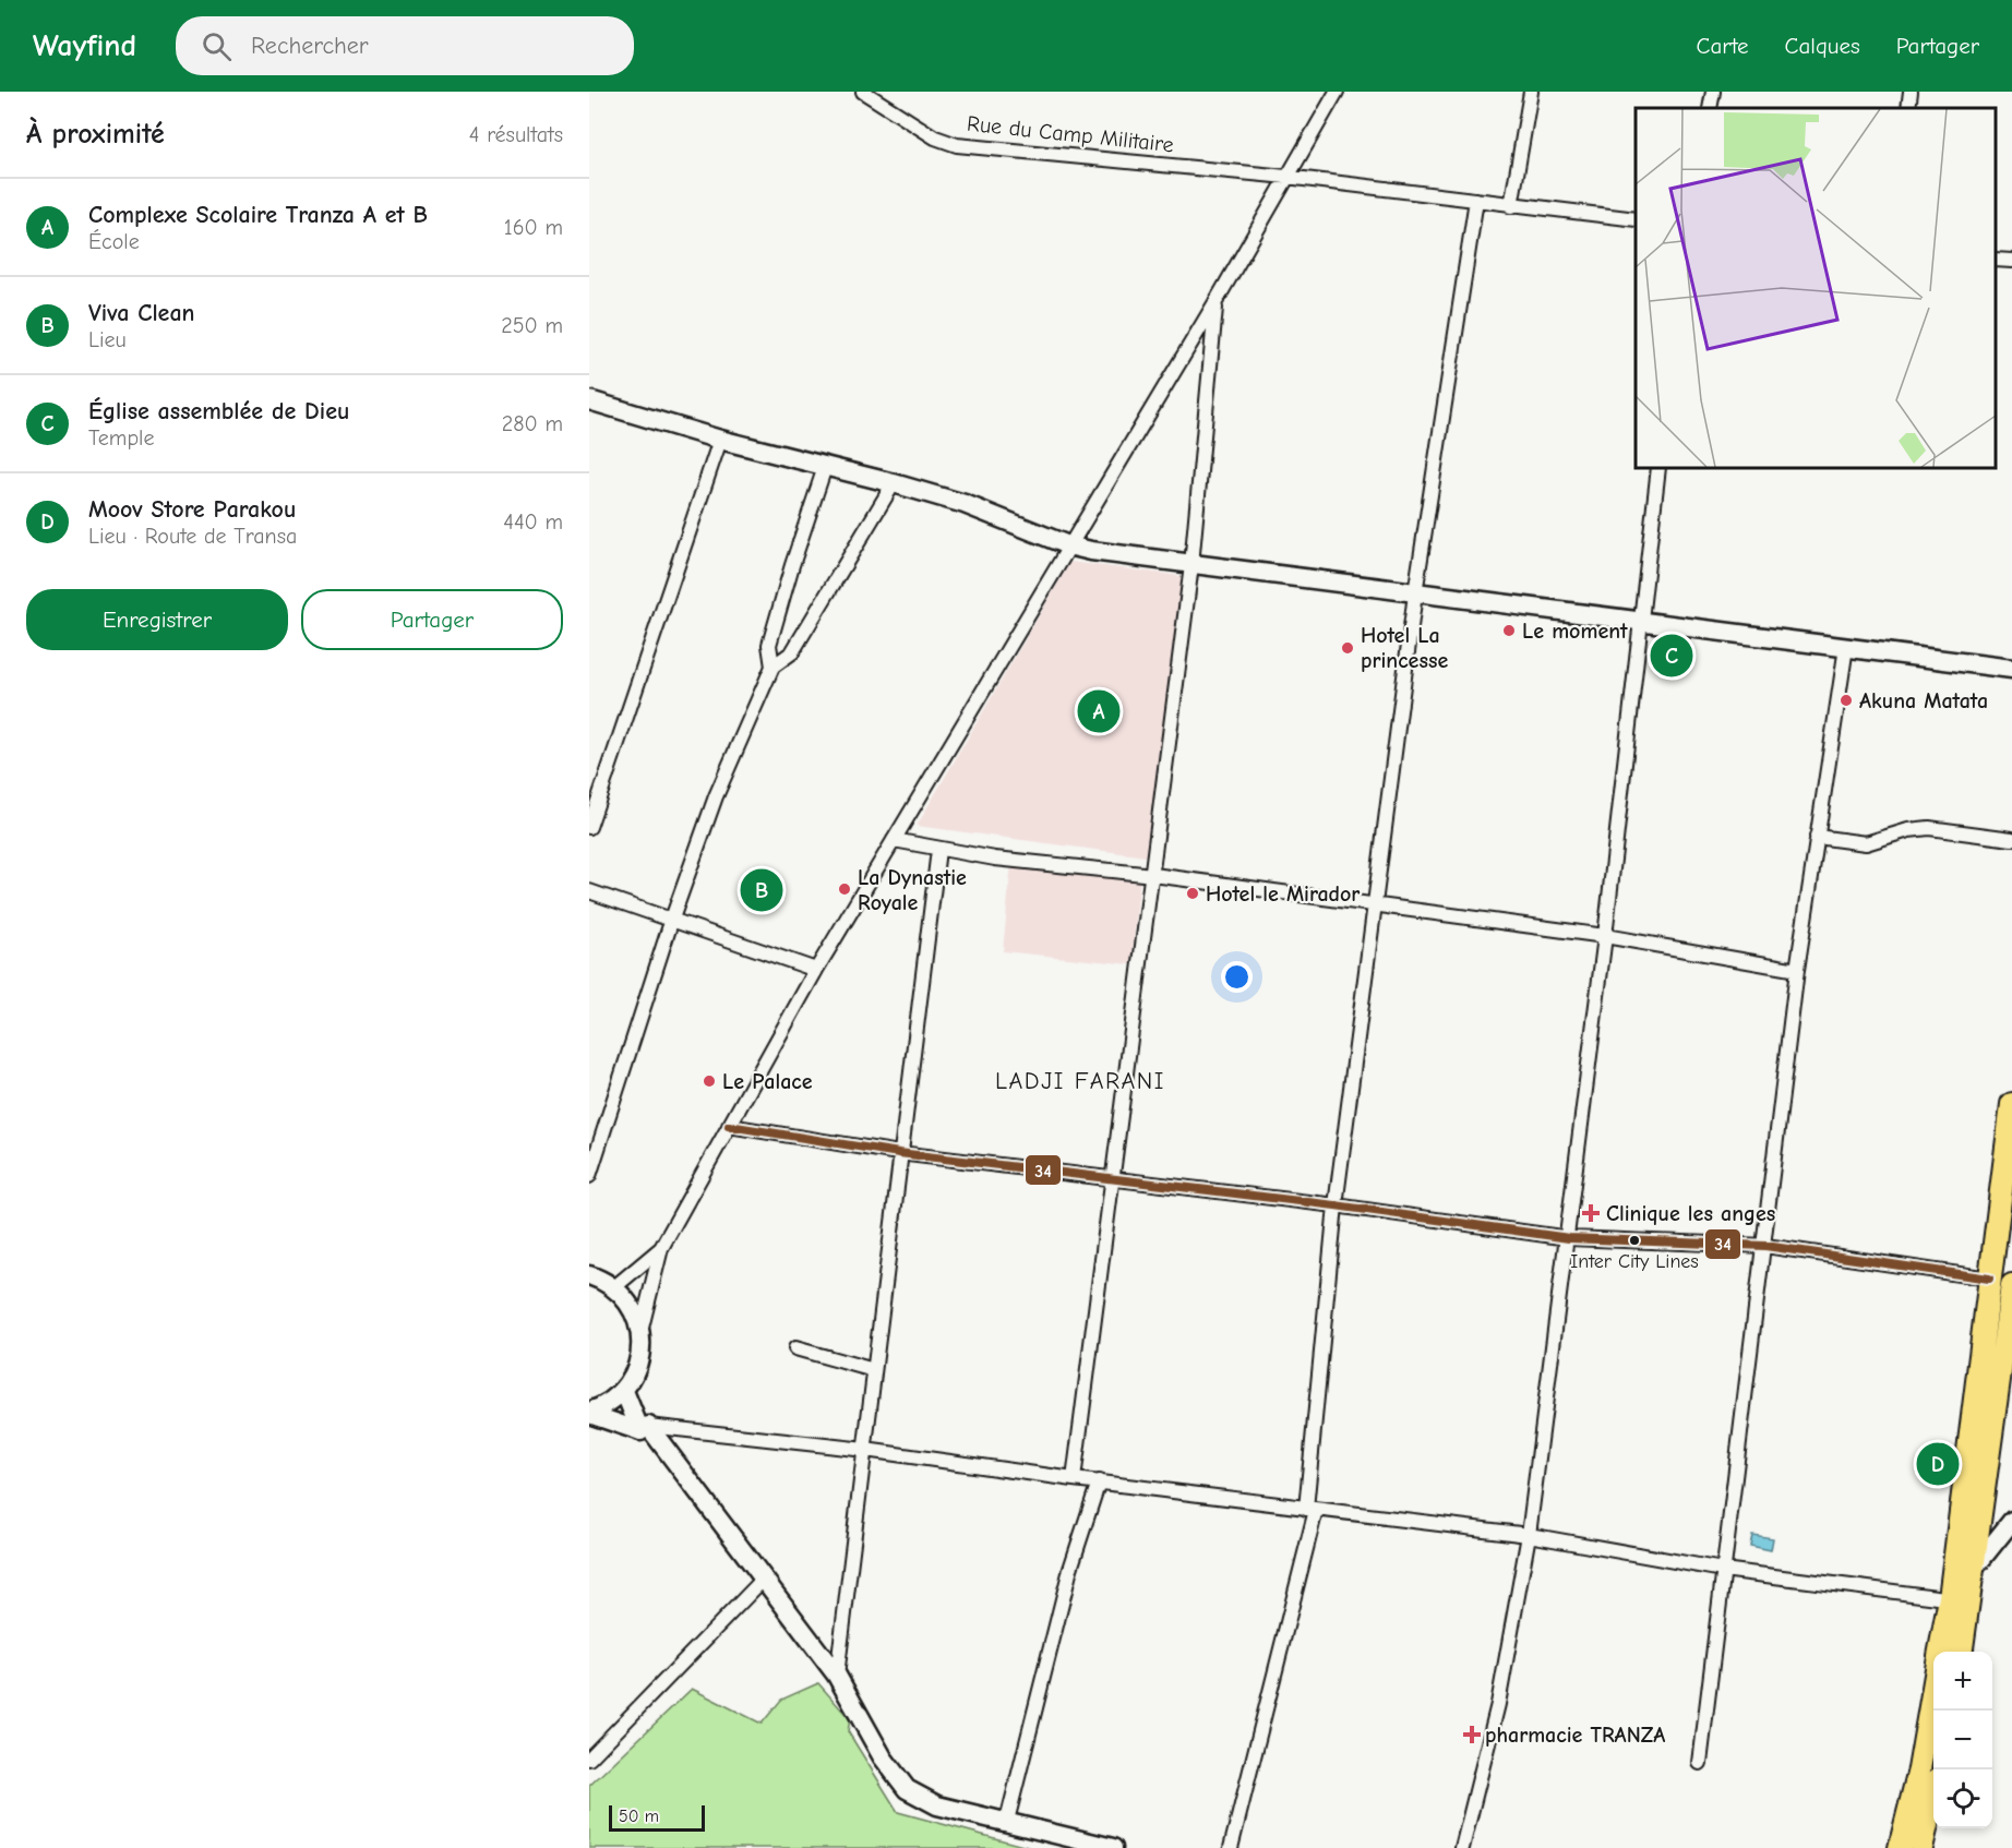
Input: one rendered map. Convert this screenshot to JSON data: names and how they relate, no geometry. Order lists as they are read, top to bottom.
{
  "streets": {
    "street": ["Rue du Camp Militaire"]
  },
  "districts": ["LADJI FARANI"],
  "places": {
    "other": [
      "Le moment",
      "Hotel La princesse",
      "Akuna Matata",
      "La Dynastie Royale",
      "Hotel le Mirador",
      "Le Palace",
      "Inter City Lines"
    ],
    "health": ["Clinique les anges", "pharmacie TRANZA"]
  },
  "lines": ["transit line 34"],
  "scale_bar": "50 m",
  "page": {
    "header": "Wayfind",
    "search": "Rechercher",
    "nav": ["Carte", "Calques", "Partager"],
    "heading": ["À proximité", "4 résultats"],
    "list": [
      {
        "mark": "A",
        "name": "Complexe Scolaire Tranza A et B",
        "note": "École",
        "value": "160 m"
      },
      {
        "mark": "B",
        "name": "Viva Clean",
        "note": "Lieu",
        "value": "250 m"
      },
      {
        "mark": "C",
        "name": "Église assemblée de Dieu",
        "note": "Temple",
        "value": "280 m"
      },
      {
        "mark": "D",
        "name": "Moov Store Parakou",
        "note": "Lieu · Route de Transa",
        "value": "440 m"
      }
    ],
    "buttons": ["Enregistrer", "Partager"],
    "pins": [
      "C",
      "A",
      "B",
      "D"
    ],
    "map_buttons": ["+", "−"],
    "scale": "50 m"
  }
}
